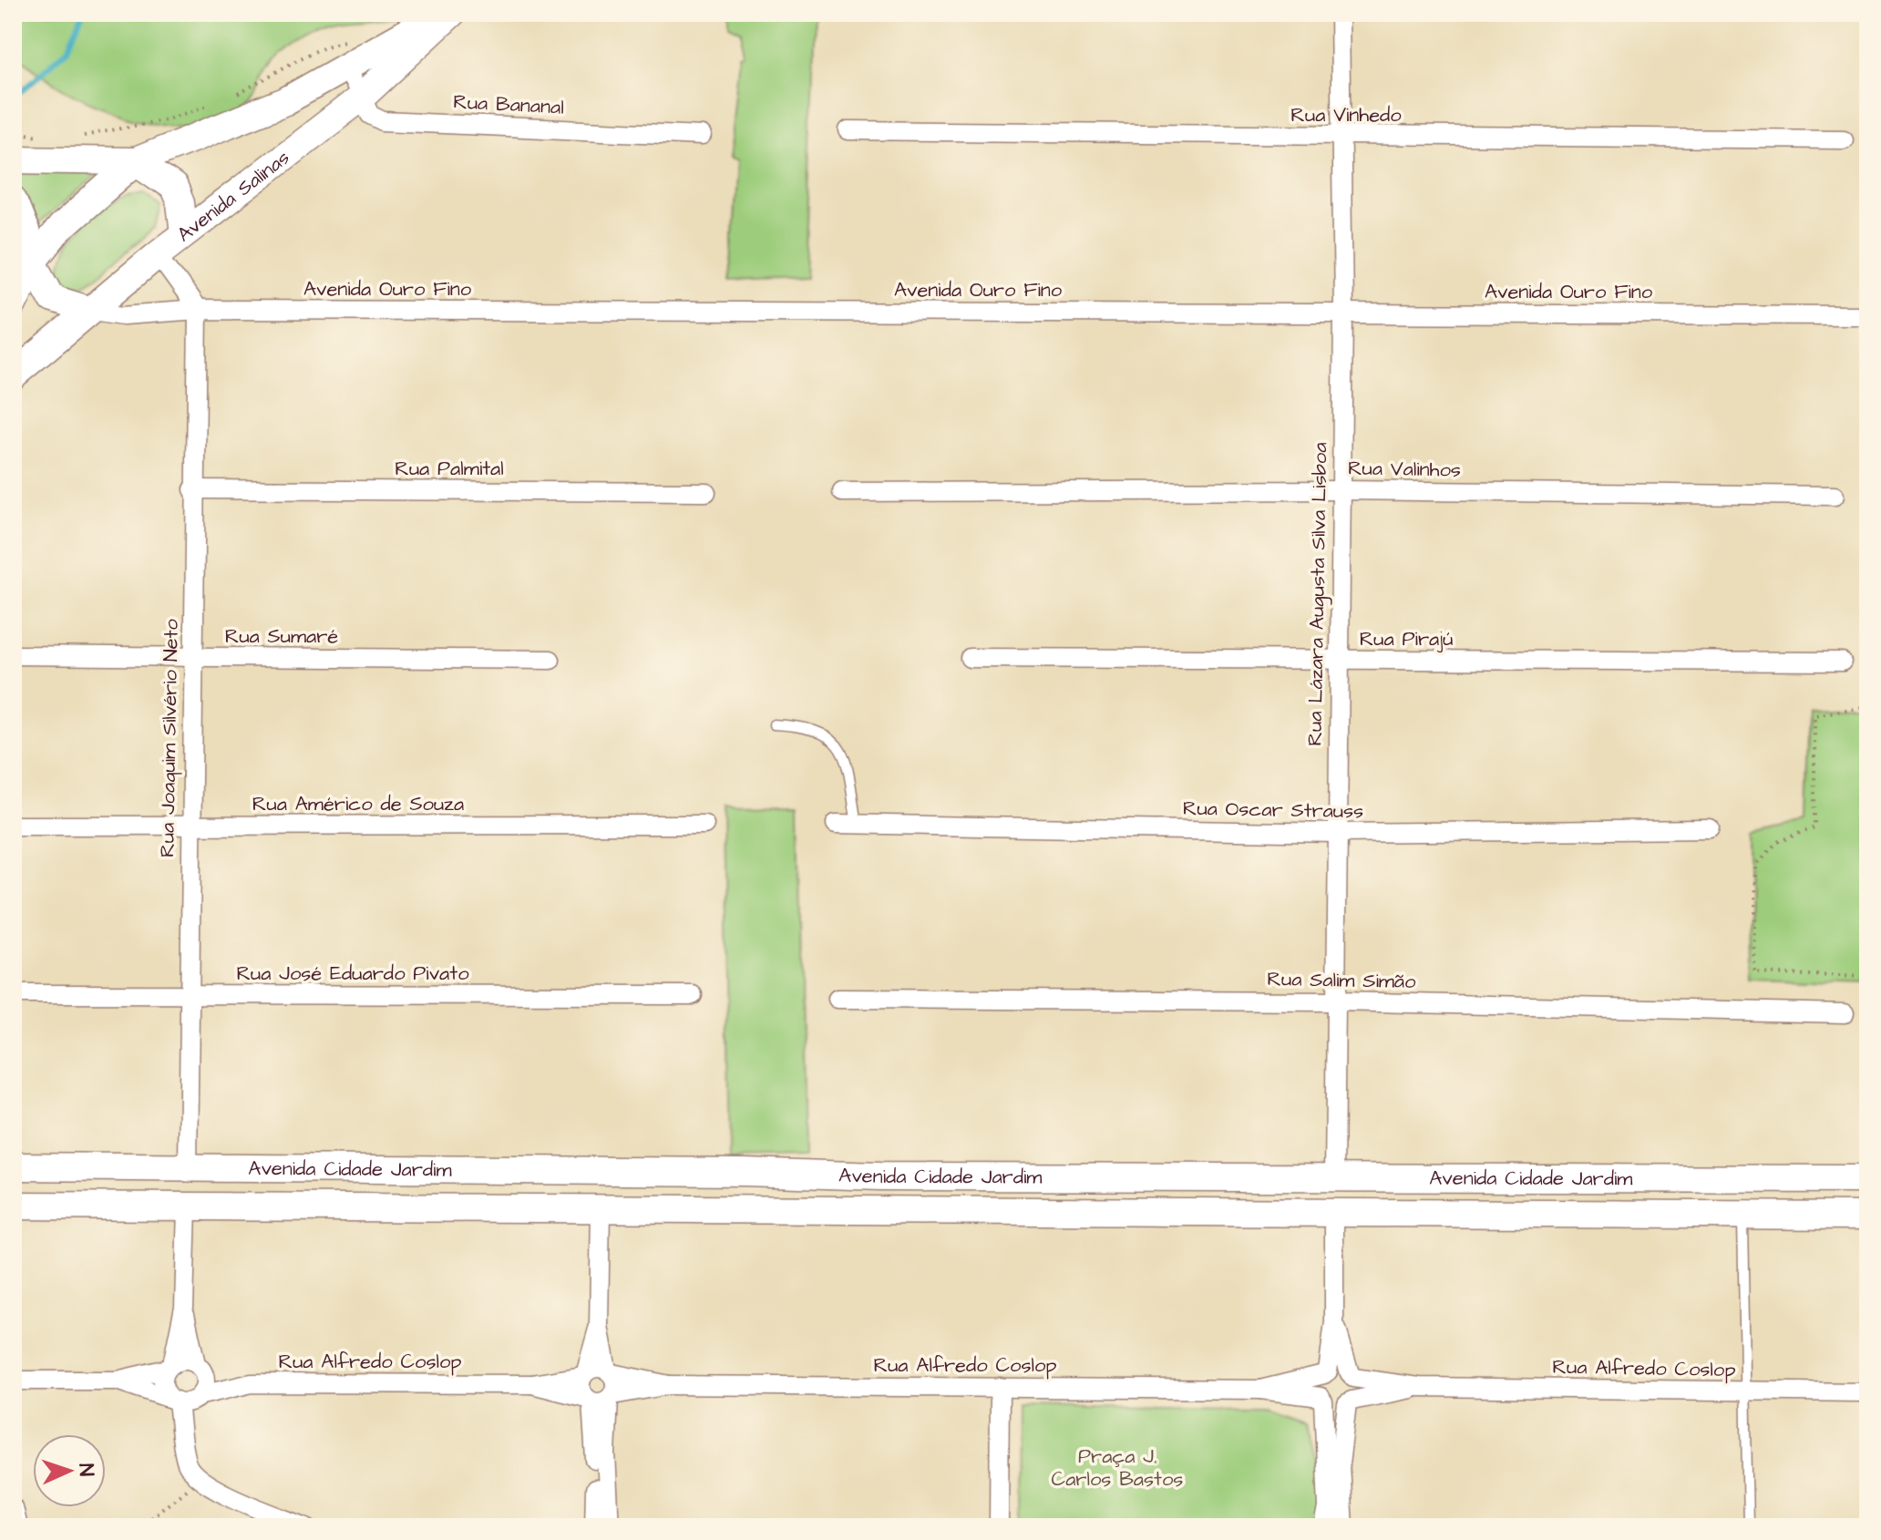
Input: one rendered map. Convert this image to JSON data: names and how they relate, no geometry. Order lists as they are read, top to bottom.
{
  "streets": {
    "main road": ["Avenida Salinas", "Avenida Cidade Jardim"],
    "street": [
      "Rua Bananal",
      "Rua Vinhedo",
      "Avenida Ouro Fino",
      "Rua Palmital",
      "Rua Valinhos",
      "Rua Lázara Augusta Silva Lisboa",
      "Rua Sumaré",
      "Rua Pirajú",
      "Rua Joaquim Silvério Neto",
      "Rua Américo de Souza",
      "Rua Oscar Strauss",
      "Rua José Eduardo Pivato",
      "Rua Salim Simão",
      "Rua Alfredo Coslop"
    ]
  },
  "crossings": [
    ["Rua Bananal", "Avenida Salinas"],
    ["Rua Vinhedo", "Rua Lázara Augusta Silva Lisboa"],
    ["Avenida Salinas", "Avenida Ouro Fino"],
    ["Avenida Ouro Fino", "Rua Lázara Augusta Silva Lisboa"],
    ["Avenida Ouro Fino", "Rua Joaquim Silvério Neto"],
    ["Rua Palmital", "Rua Joaquim Silvério Neto"],
    ["Rua Valinhos", "Rua Lázara Augusta Silva Lisboa"],
    ["Rua Lázara Augusta Silva Lisboa", "Rua Pirajú"],
    ["Rua Lázara Augusta Silva Lisboa", "Rua Oscar Strauss"],
    ["Rua Lázara Augusta Silva Lisboa", "Rua Salim Simão"],
    ["Rua Lázara Augusta Silva Lisboa", "Avenida Cidade Jardim"],
    ["Rua Sumaré", "Rua Joaquim Silvério Neto"],
    ["Rua Joaquim Silvério Neto", "Rua Américo de Souza"],
    ["Rua Joaquim Silvério Neto", "Rua José Eduardo Pivato"],
    ["Rua Joaquim Silvério Neto", "Avenida Cidade Jardim"]
  ],
  "parks": ["Praça J. Carlos Bastos"],
  "north": "right"
}
